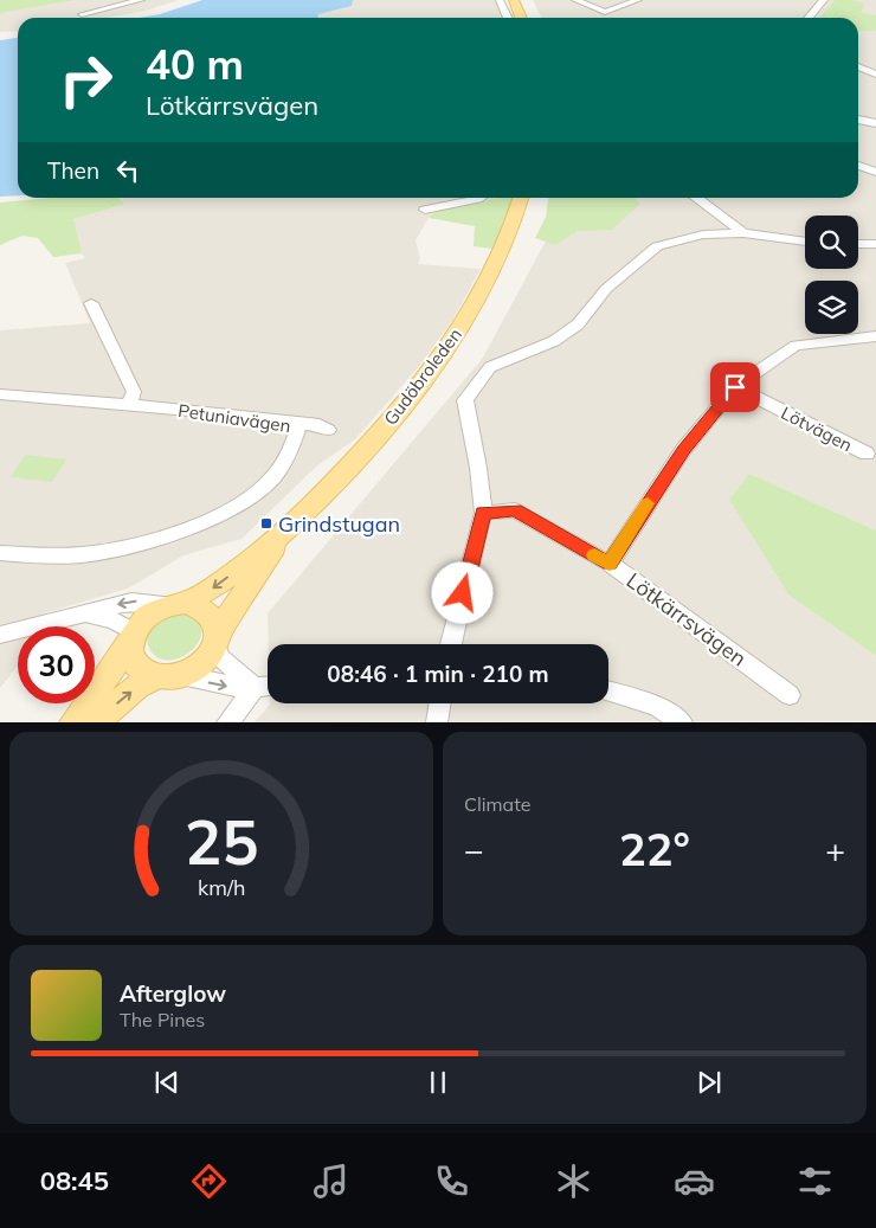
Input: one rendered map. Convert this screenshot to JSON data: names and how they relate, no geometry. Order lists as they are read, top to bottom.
{
  "streets": {
    "main road": ["Gudöbroleden"],
    "street": ["Petuniavägen", "Lötvägen", "Lötkärrsvägen"]
  },
  "places": {
    "transit": ["Grindstugan"]
  },
  "page": {
    "turn": ["40 m", "Lötkärrsvägen"],
    "then": "Then",
    "limit": "30",
    "trip": "08:46 · 1 min · 210 m",
    "tile": "Climate",
    "heat": ["−", "22°", "+"],
    "song": ["Afterglow", "The Pines"],
    "tabs": "08:45",
    "gauge": ["25", "km/h"]
  }
}
